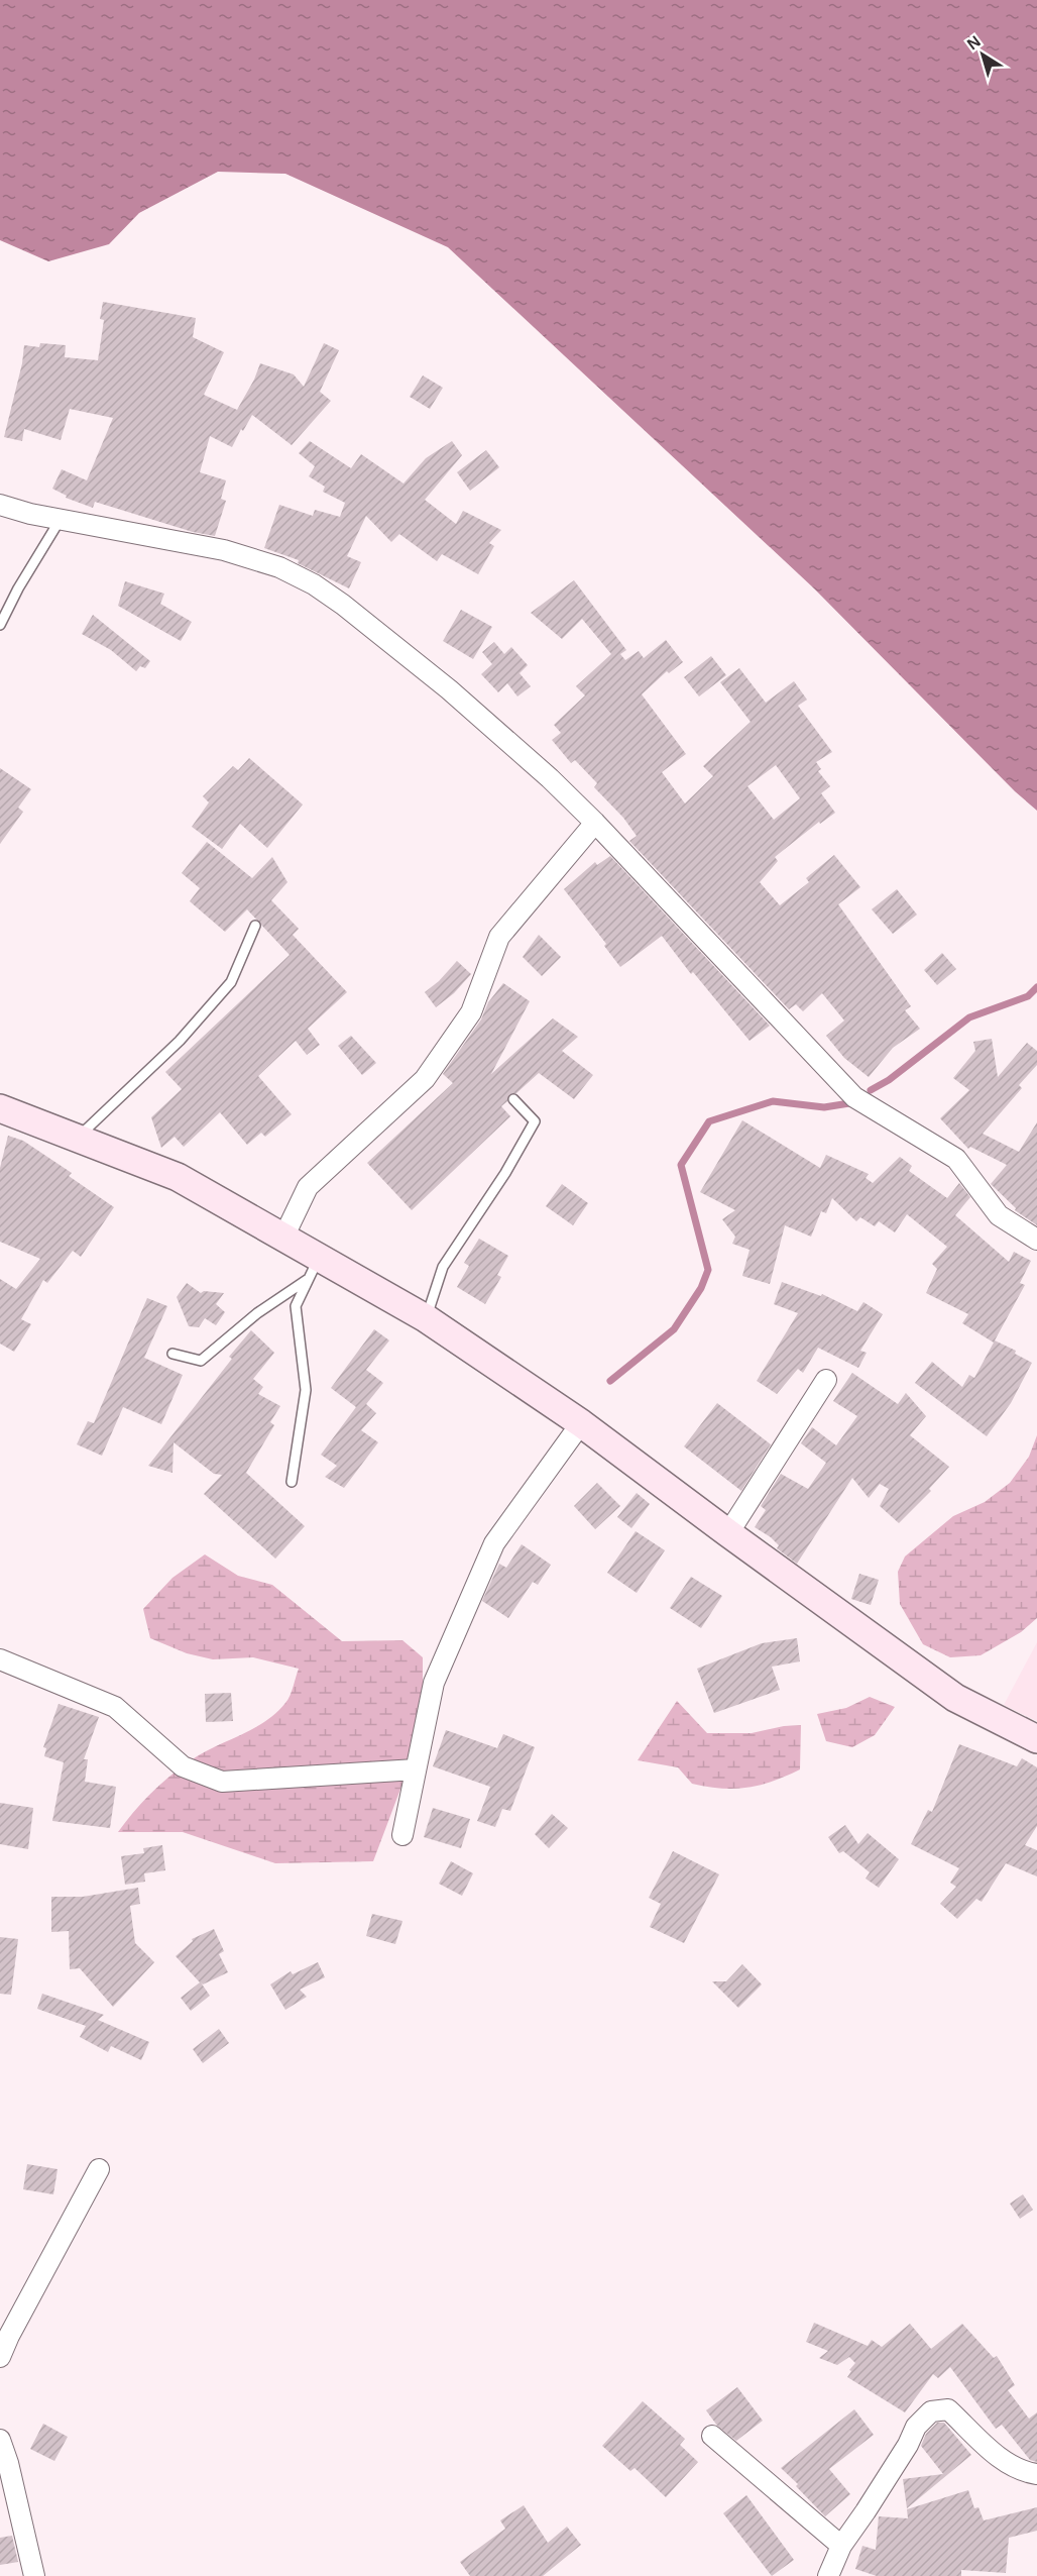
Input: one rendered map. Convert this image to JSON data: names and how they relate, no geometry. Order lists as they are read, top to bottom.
{
  "north": "top left"
}
